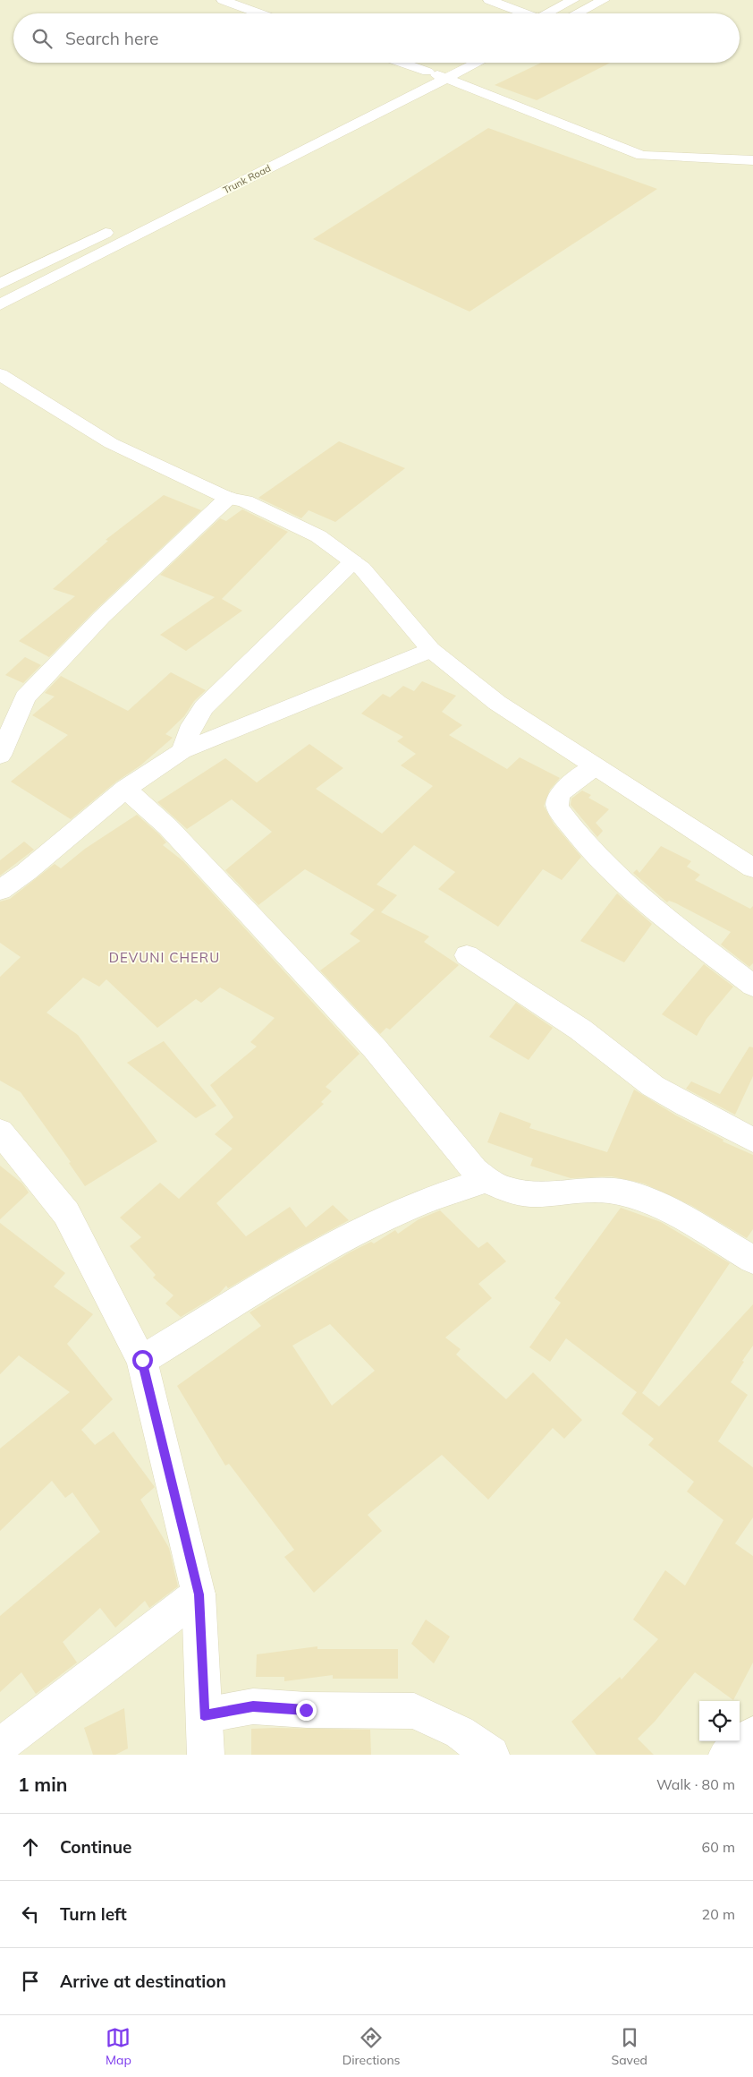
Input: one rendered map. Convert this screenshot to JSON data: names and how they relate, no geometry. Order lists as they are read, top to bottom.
{
  "streets": {
    "street": ["Trunk Road"]
  },
  "districts": ["DEVUNI CHERU"],
  "page": {
    "search": "Search here",
    "heading": ["1 min", "Walk · 80 m"],
    "list": [
      ["Continue", "60 m"],
      ["Turn left", "20 m"],
      "Arrive at destination"
    ],
    "nav": ["Map", "Directions", "Saved"]
  }
}
